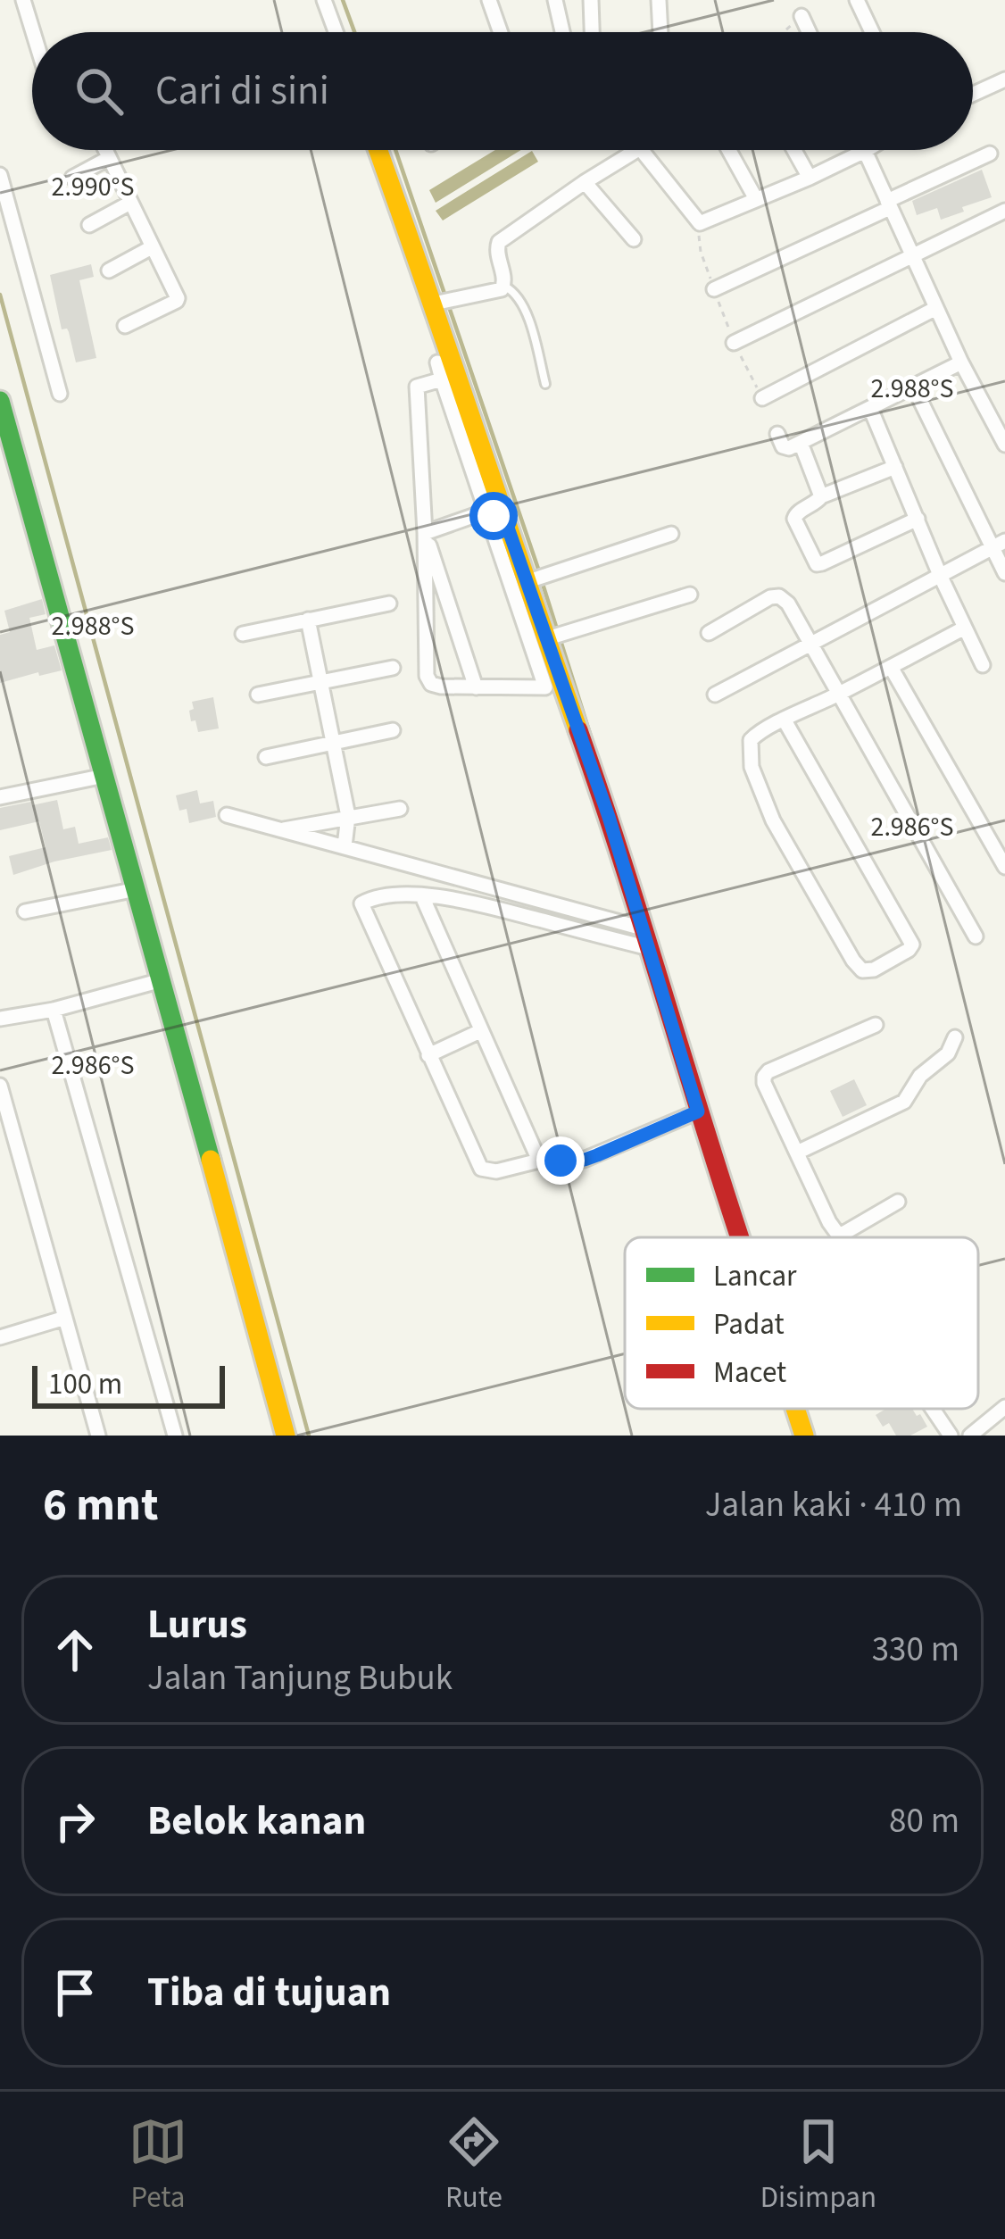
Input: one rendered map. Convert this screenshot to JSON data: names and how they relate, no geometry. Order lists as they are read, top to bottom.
{
  "legend": ["Lancar", "Padat", "Macet"],
  "scale_bar": "100 m",
  "page": {
    "search": "Cari di sini",
    "scale": "100 m",
    "heading": ["6 mnt", "Jalan kaki · 410 m"],
    "list": [
      ["Lurus", "Jalan Tanjung Bubuk", "330 m"],
      ["Belok kanan", "80 m"],
      "Tiba di tujuan"
    ],
    "nav": ["Peta", "Rute", "Disimpan"]
  },
  "coordinates": ["2.990°S", "2.988°S", "2.986°S"]
}
